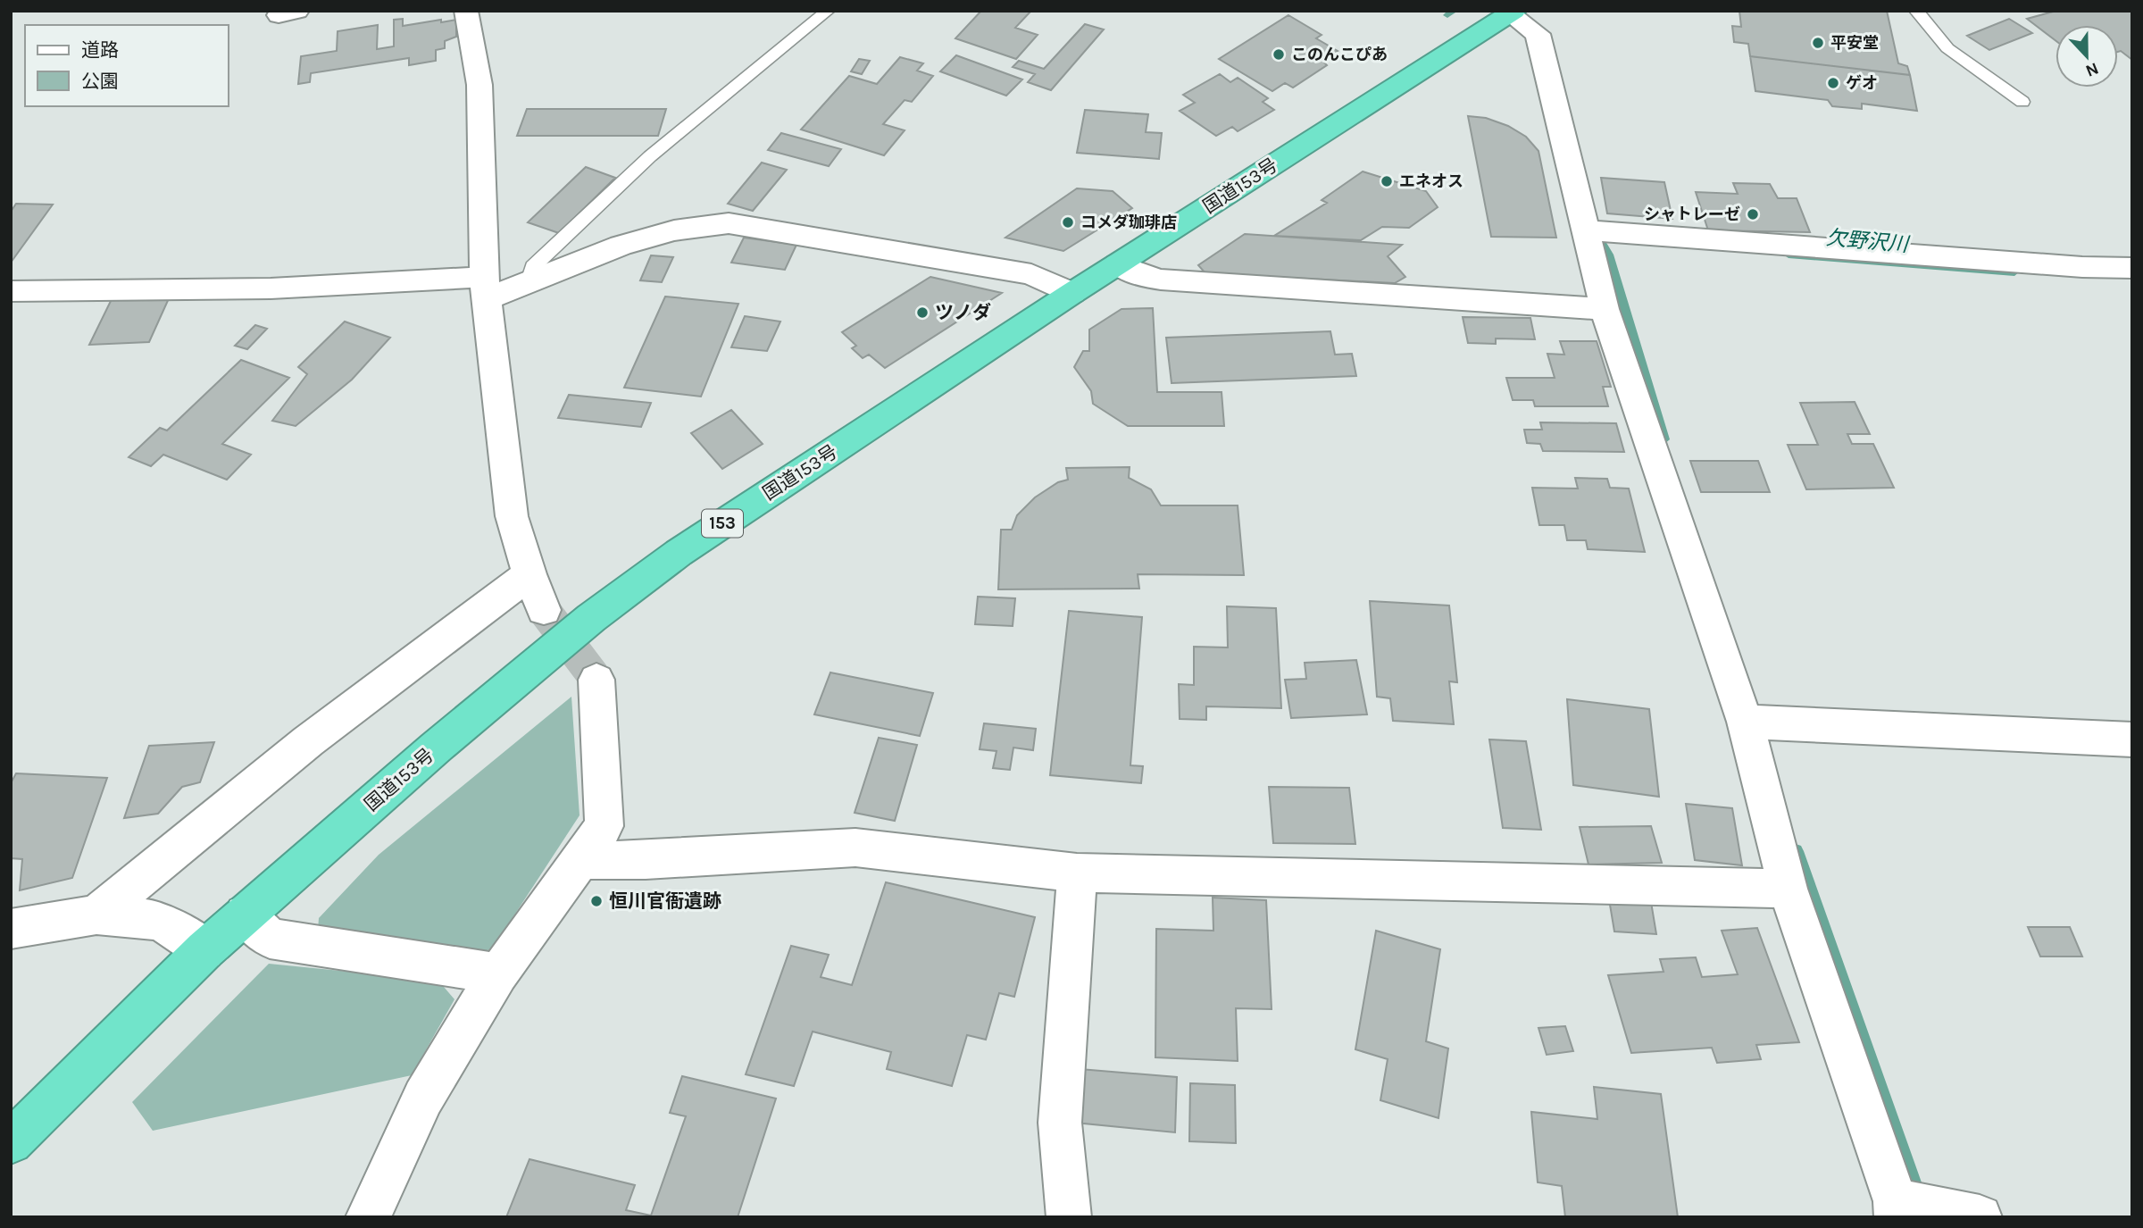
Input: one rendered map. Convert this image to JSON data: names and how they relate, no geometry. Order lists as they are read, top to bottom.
{
  "streets": {
    "highway": ["国道153号", "153"]
  },
  "water": ["欠野沢川"],
  "places": [
    "平安堂",
    "このんこぴあ",
    "ゲオ",
    "エネオス",
    "シャトレーゼ",
    "コメダ珈琲店",
    "ツノダ",
    "恒川官衙遺跡"
  ],
  "legend": ["道路", "公園"],
  "north": "bottom"
}
